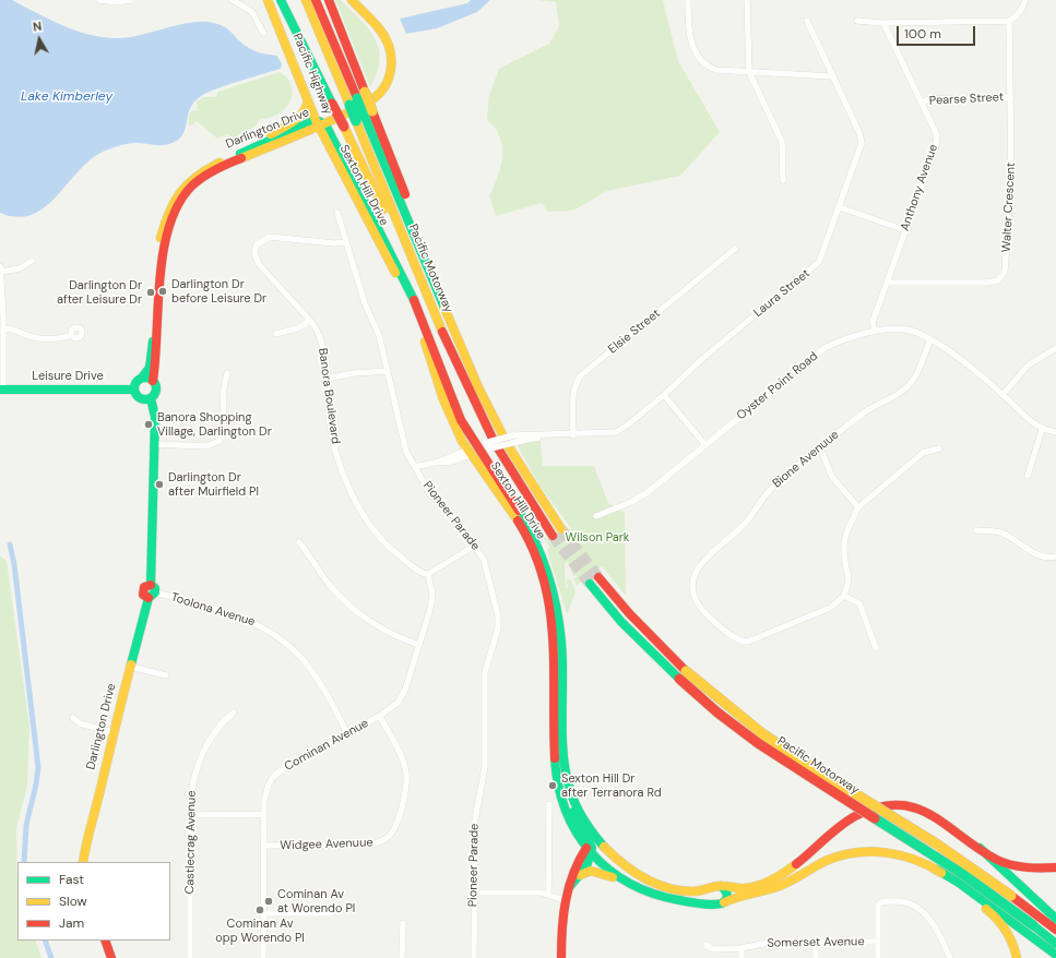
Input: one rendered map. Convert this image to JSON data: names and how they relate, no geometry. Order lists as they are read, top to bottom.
{
  "streets": {
    "main road": [
      "Pacific Highway",
      "Darlington Drive",
      "Sexton Hill Drive",
      "Pacific Motorway",
      "Leisure Drive"
    ],
    "street": [
      "Pearse Street",
      "Anthony Avenue",
      "Walter Crescent",
      "Laura Street",
      "Elsie Street",
      "Oyster Point Road",
      "Banora Boulevard",
      "Bione Avenuue",
      "Pioneer Parade",
      "Toolona Avenue",
      "Cominan Avenue",
      "Castlecrag Avenue",
      "Widgee Avenuue",
      "Somerset Avenue"
    ]
  },
  "crossings": [
    ["Pacific Highway", "Darlington Drive"],
    ["Pacific Highway", "Sexton Hill Drive"],
    ["Pearse Street", "Anthony Avenue"],
    ["Pearse Street", "Walter Crescent"],
    ["Darlington Drive", "Sexton Hill Drive"],
    ["Darlington Drive", "Leisure Drive"],
    ["Darlington Drive", "Toolona Avenue"],
    ["Sexton Hill Drive", "Laura Street"],
    ["Anthony Avenue", "Walter Crescent"],
    ["Anthony Avenue", "Oyster Point Road"],
    ["Laura Street", "Elsie Street"],
    ["Laura Street", "Pioneer Parade"],
    ["Oyster Point Road", "Bione Avenuue"],
    ["Banora Boulevard", "Pioneer Parade"],
    ["Banora Boulevard", "Cominan Avenue"],
    ["Toolona Avenue", "Cominan Avenue"],
    ["Cominan Avenue", "Widgee Avenuue"]
  ],
  "water": ["Lake Kimberley"],
  "parks": ["Wilson Park"],
  "places": [
    "Darlington Dr before Leisure Dr",
    "Darlington Dr after Leisure Dr",
    "Banora Shopping Village, Darlington Dr",
    "Darlington Dr after Muirfield Pl",
    "Sexton Hill Dr after Terranora Rd",
    "Cominan Av at Worendo Pl",
    "Cominan Av opp Worendo Pl"
  ],
  "legend": ["Fast", "Slow", "Jam"],
  "scale_bar": "100 m",
  "north": "top"
}
